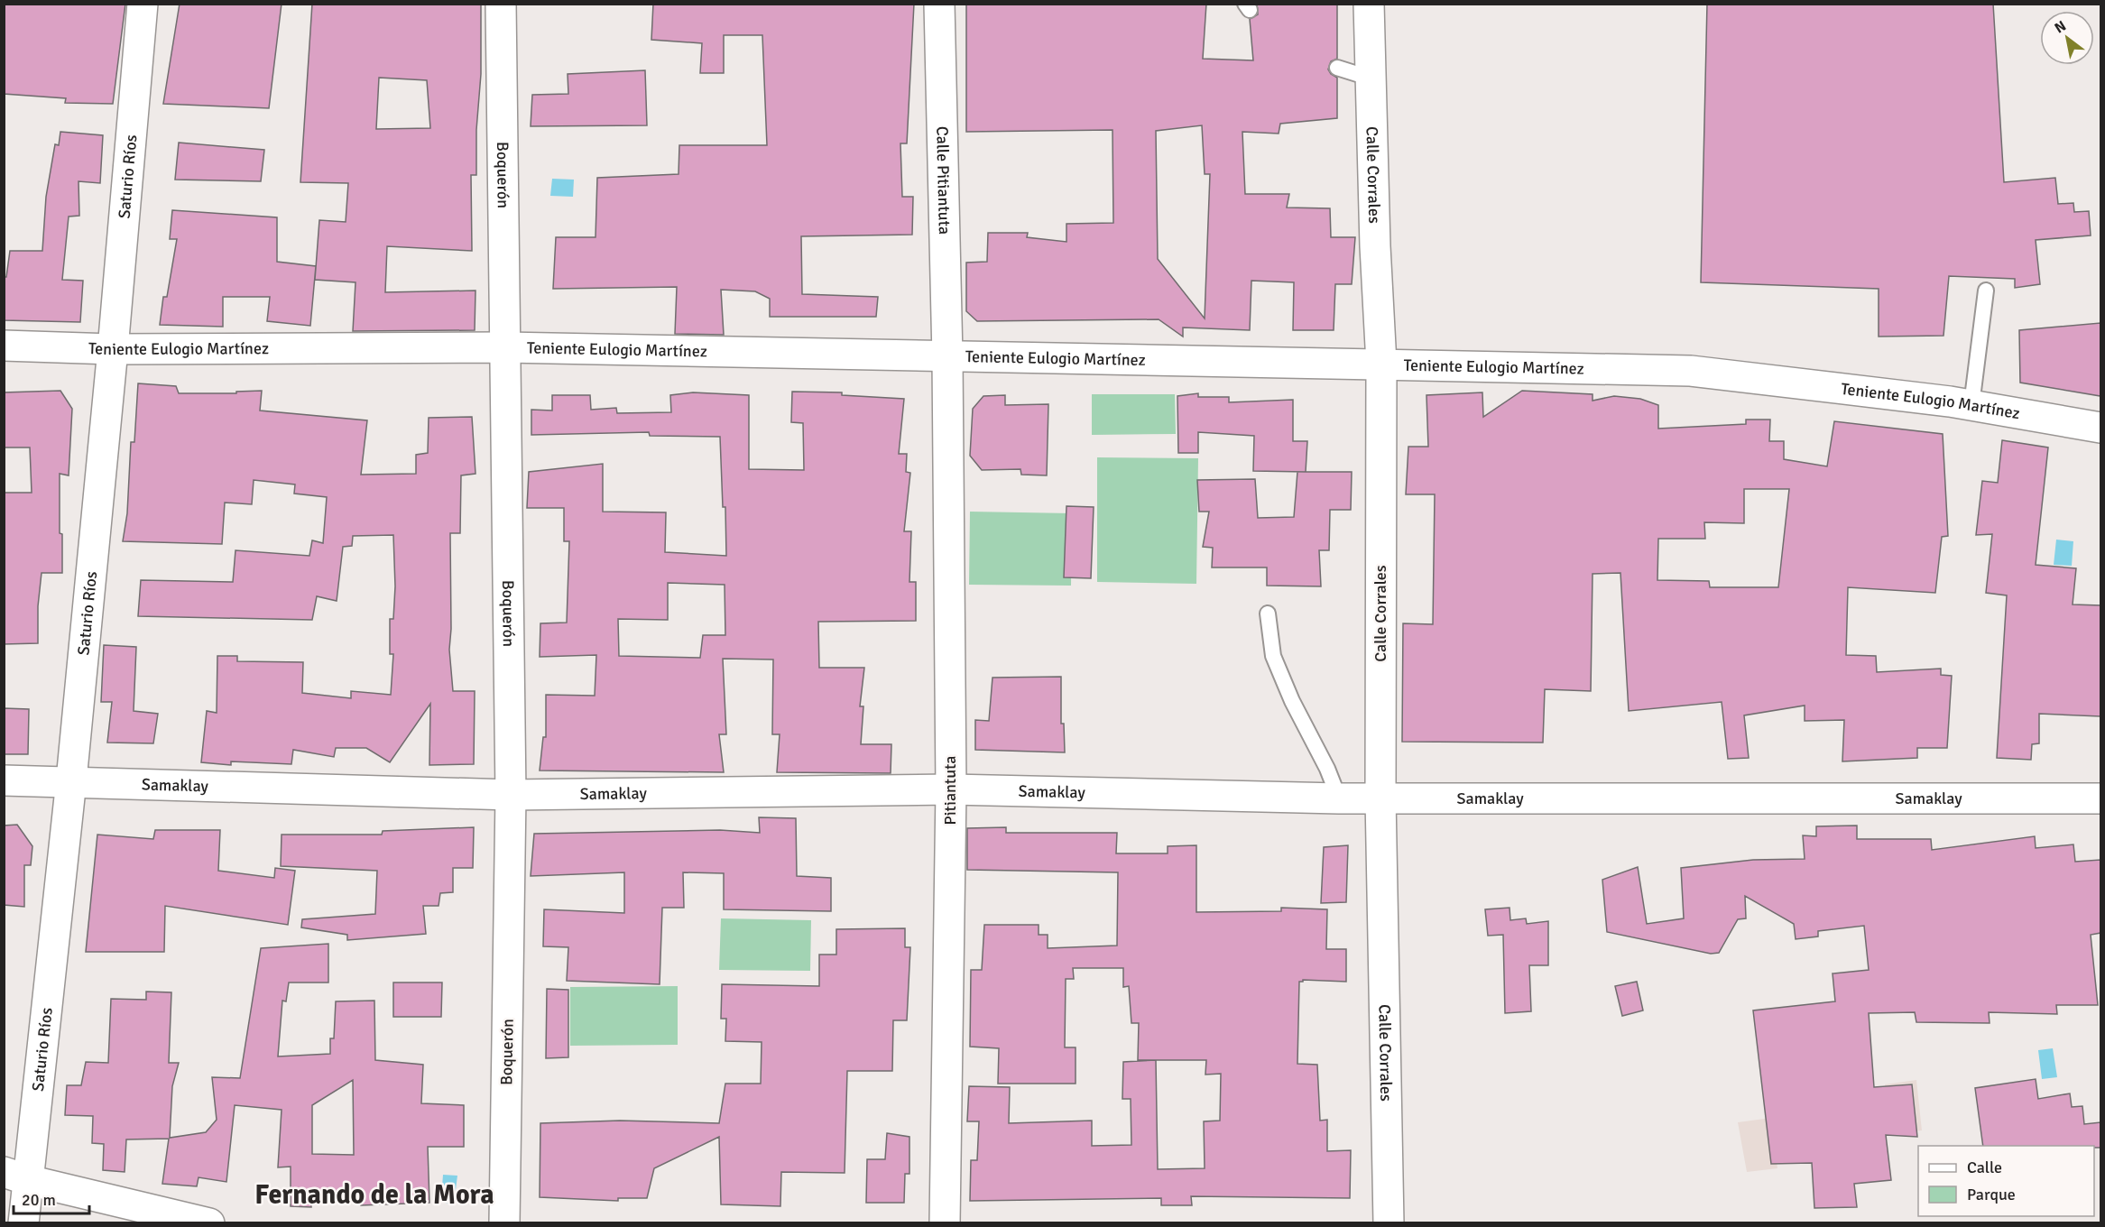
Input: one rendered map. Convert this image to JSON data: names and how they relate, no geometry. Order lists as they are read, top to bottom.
{
  "streets": {
    "street": [
      "Boquerón",
      "Calle Corrales",
      "Saturio Ríos",
      "Calle Pitiantuta",
      "Teniente Eulogio Martínez",
      "Samaklay",
      "Pitiantuta"
    ]
  },
  "crossings": [
    ["Boquerón", "Teniente Eulogio Martínez"],
    ["Boquerón", "Samaklay"],
    ["Calle Corrales", "Teniente Eulogio Martínez"],
    ["Calle Corrales", "Samaklay"],
    ["Saturio Ríos", "Teniente Eulogio Martínez"],
    ["Saturio Ríos", "Samaklay"],
    ["Calle Pitiantuta", "Teniente Eulogio Martínez"],
    ["Calle Pitiantuta", "Pitiantuta"],
    ["Teniente Eulogio Martínez", "Pitiantuta"],
    ["Samaklay", "Pitiantuta"]
  ],
  "districts": ["Fernando de la Mora"],
  "legend": ["Calle", "Parque"],
  "scale_bar": "20 m",
  "north": "top left"
}
